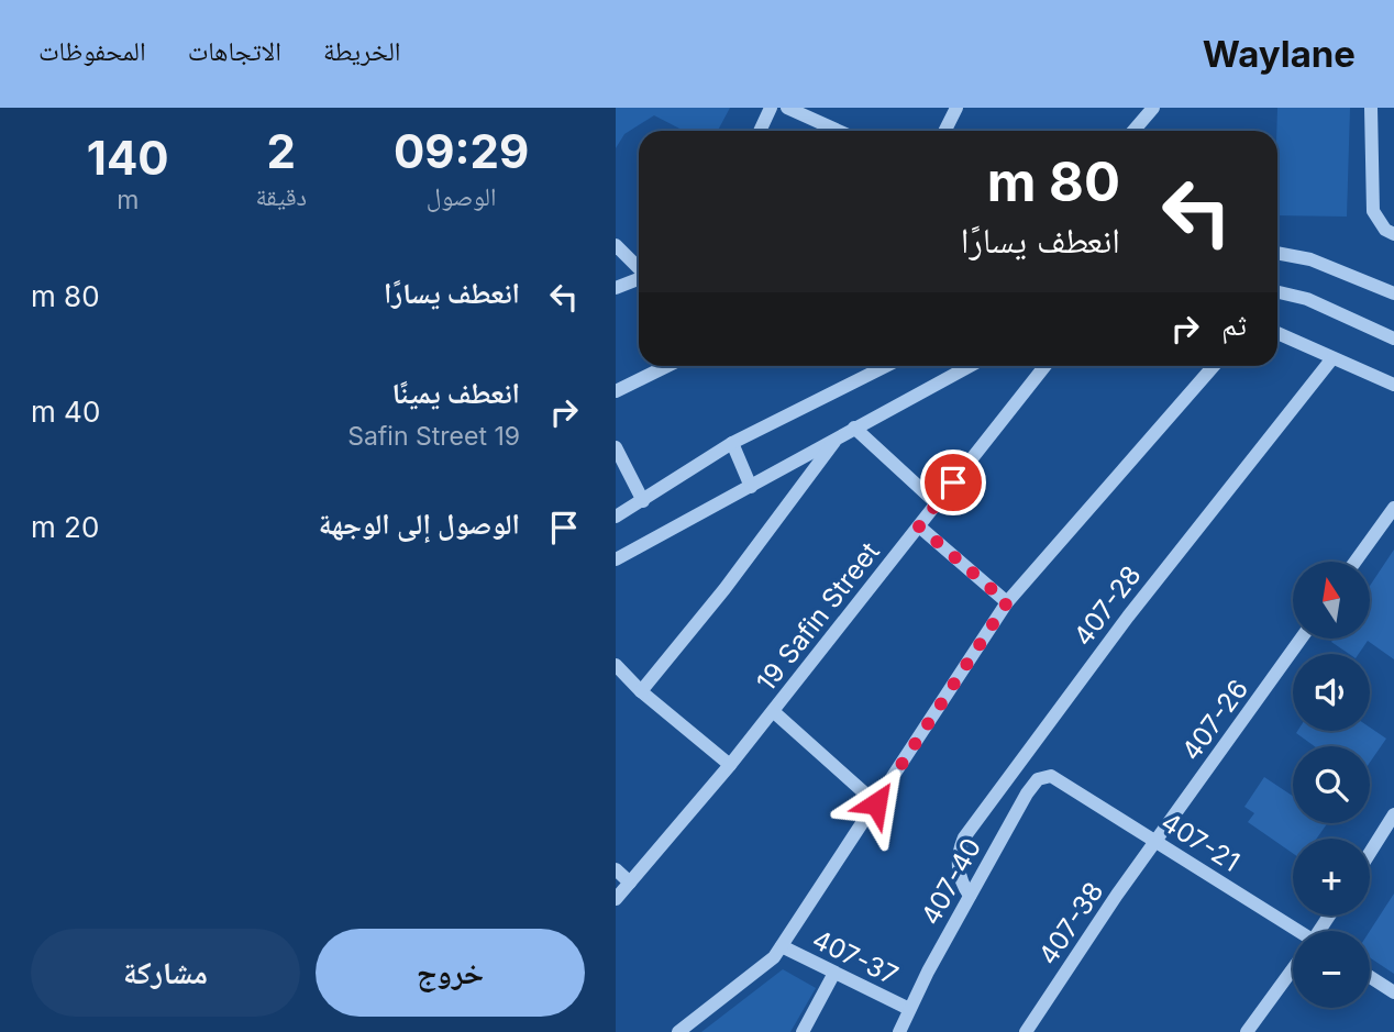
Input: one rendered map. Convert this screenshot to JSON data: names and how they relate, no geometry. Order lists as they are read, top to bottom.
{
  "streets": {
    "street": [
      "407-28",
      "19 Safin Street",
      "407-26",
      "407-21",
      "407-40",
      "407-38",
      "407-37"
    ]
  },
  "crossings": [
    ["407-28", "407-40"],
    ["407-26", "407-21"],
    ["407-26", "407-38"],
    ["407-21", "407-40"],
    ["407-21", "407-38"],
    ["407-40", "407-37"]
  ],
  "north": "top",
  "page": {
    "header": "Waylane",
    "nav": ["الخريطة", "الاتجاهات", "المحفوظات"],
    "eta": [
      "09:29",
      "الوصول",
      "2",
      "دقيقة",
      "140",
      "m"
    ],
    "turn": ["80 m", "انعطف يسارًا"],
    "list": [
      {
        "name": "انعطف يسارًا",
        "value": "80 m"
      },
      {
        "name": "انعطف يمينًا",
        "note": "19 Safin Street",
        "value": "40 m"
      },
      {
        "name": "الوصول إلى الوجهة",
        "value": "20 m"
      }
    ],
    "then": "ثم",
    "map_buttons": ["+", "−"],
    "buttons": ["خروج", "مشاركة"]
  }
}
